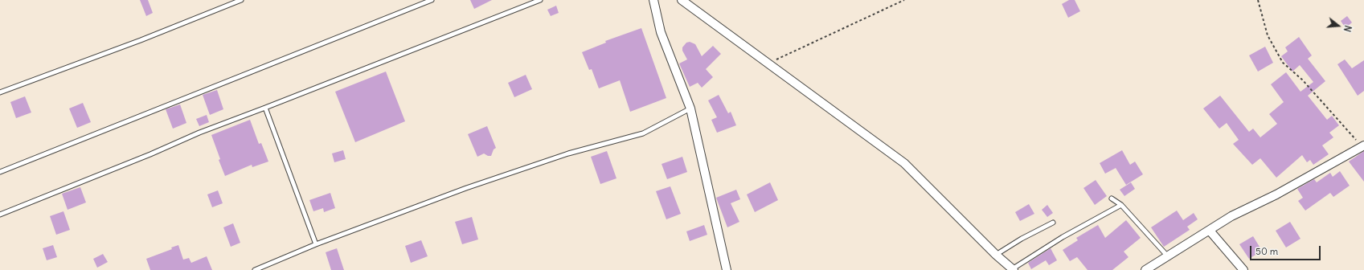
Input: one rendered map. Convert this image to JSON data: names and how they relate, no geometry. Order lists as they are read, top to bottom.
{
  "scale_bar": "50 m",
  "north": "right"
}
